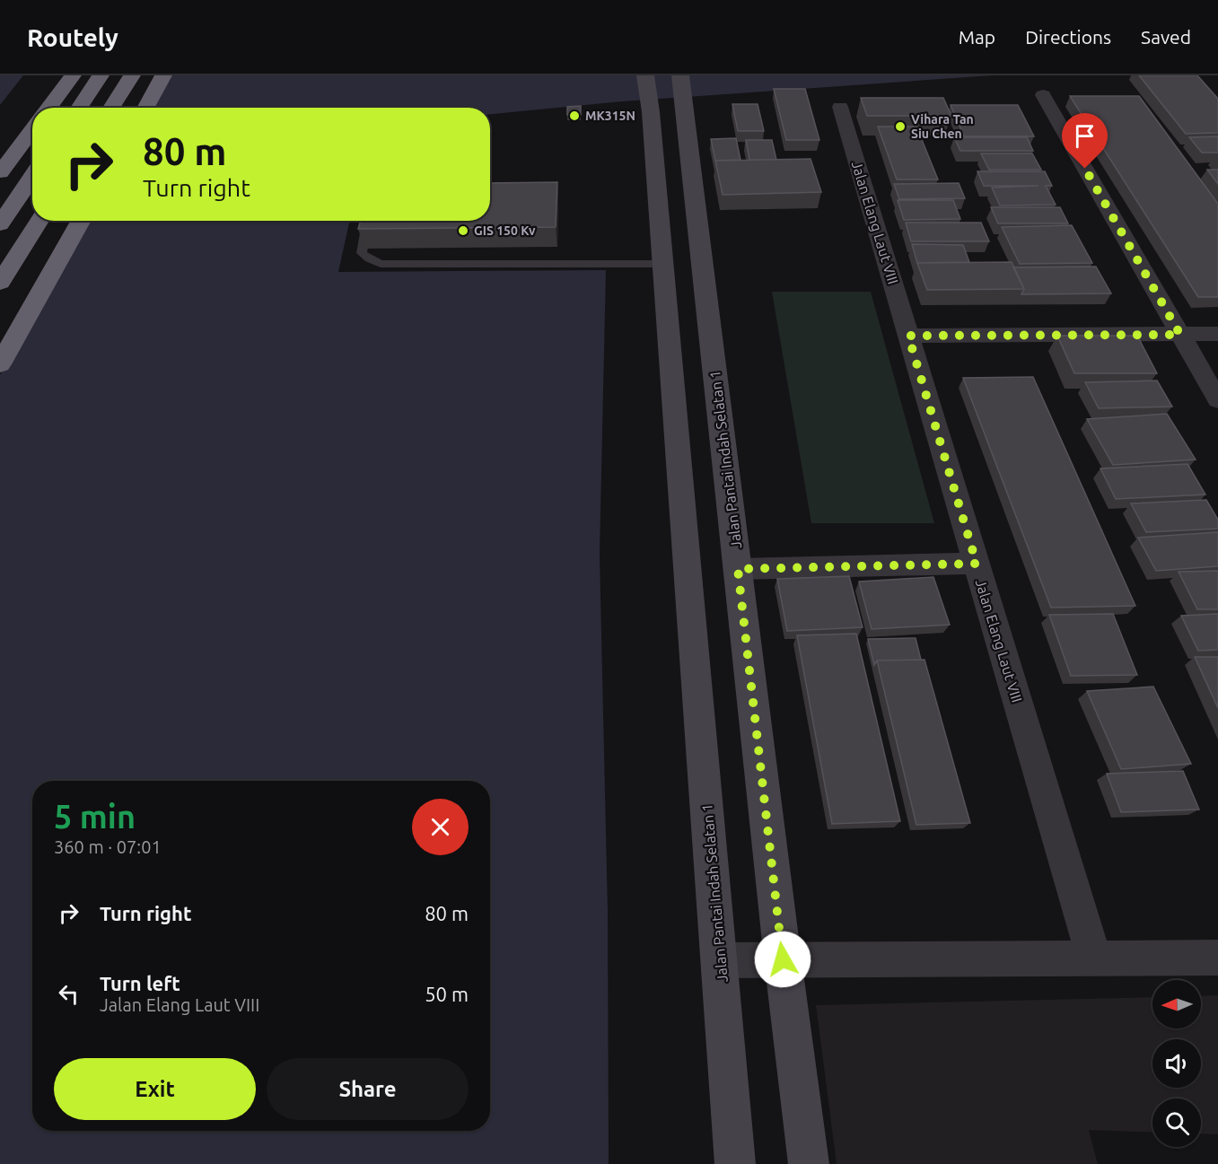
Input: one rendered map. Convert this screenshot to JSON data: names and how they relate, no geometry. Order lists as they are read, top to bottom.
{
  "streets": {
    "street": ["Jalan Elang Laut VIII", "Jalan Pantai Indah Selatan 1"]
  },
  "places": ["MK315N", "Vihara Tan Siu Chen", "GIS 150 Kv"],
  "north": "left",
  "page": {
    "header": "Routely",
    "nav": ["Map", "Directions", "Saved"],
    "turn": ["80 m", "Turn right"],
    "heading": ["5 min", "360 m · 07:01"],
    "list": [
      {
        "name": "Turn right",
        "value": "80 m"
      },
      {
        "name": "Turn left",
        "note": "Jalan Elang Laut VIII",
        "value": "50 m"
      }
    ],
    "buttons": ["Exit", "Share"]
  }
}
